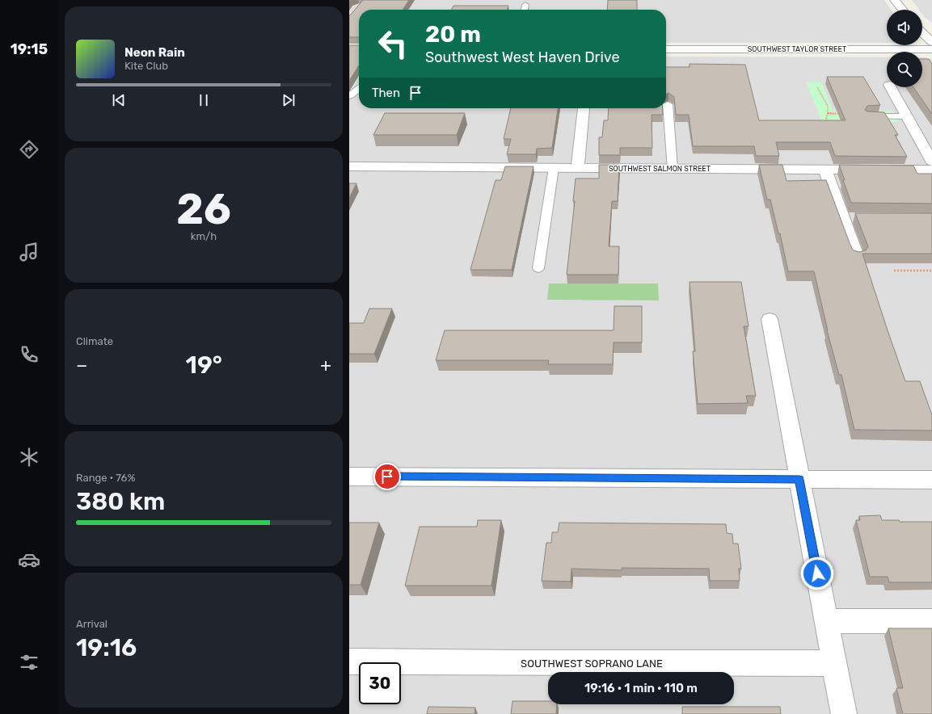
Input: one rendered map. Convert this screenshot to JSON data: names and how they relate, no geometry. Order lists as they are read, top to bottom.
{
  "streets": {
    "street": ["SOUTHWEST TAYLOR STREET", "SOUTHWEST SALMON STREET", "SOUTHWEST SOPRANO LANE"]
  },
  "page": {
    "tabs": "19:15",
    "turn": ["20 m", "Southwest West Haven Drive"],
    "song": ["Neon Rain", "Kite Club"],
    "then": "Then",
    "tile": [
      ["26", "km/h"],
      "Climate",
      ["Range · 76%", "380 km"],
      ["Arrival", "19:16"]
    ],
    "heat": ["−", "19°", "+"],
    "limit": "30",
    "trip": "19:16 · 1 min · 110 m"
  }
}
